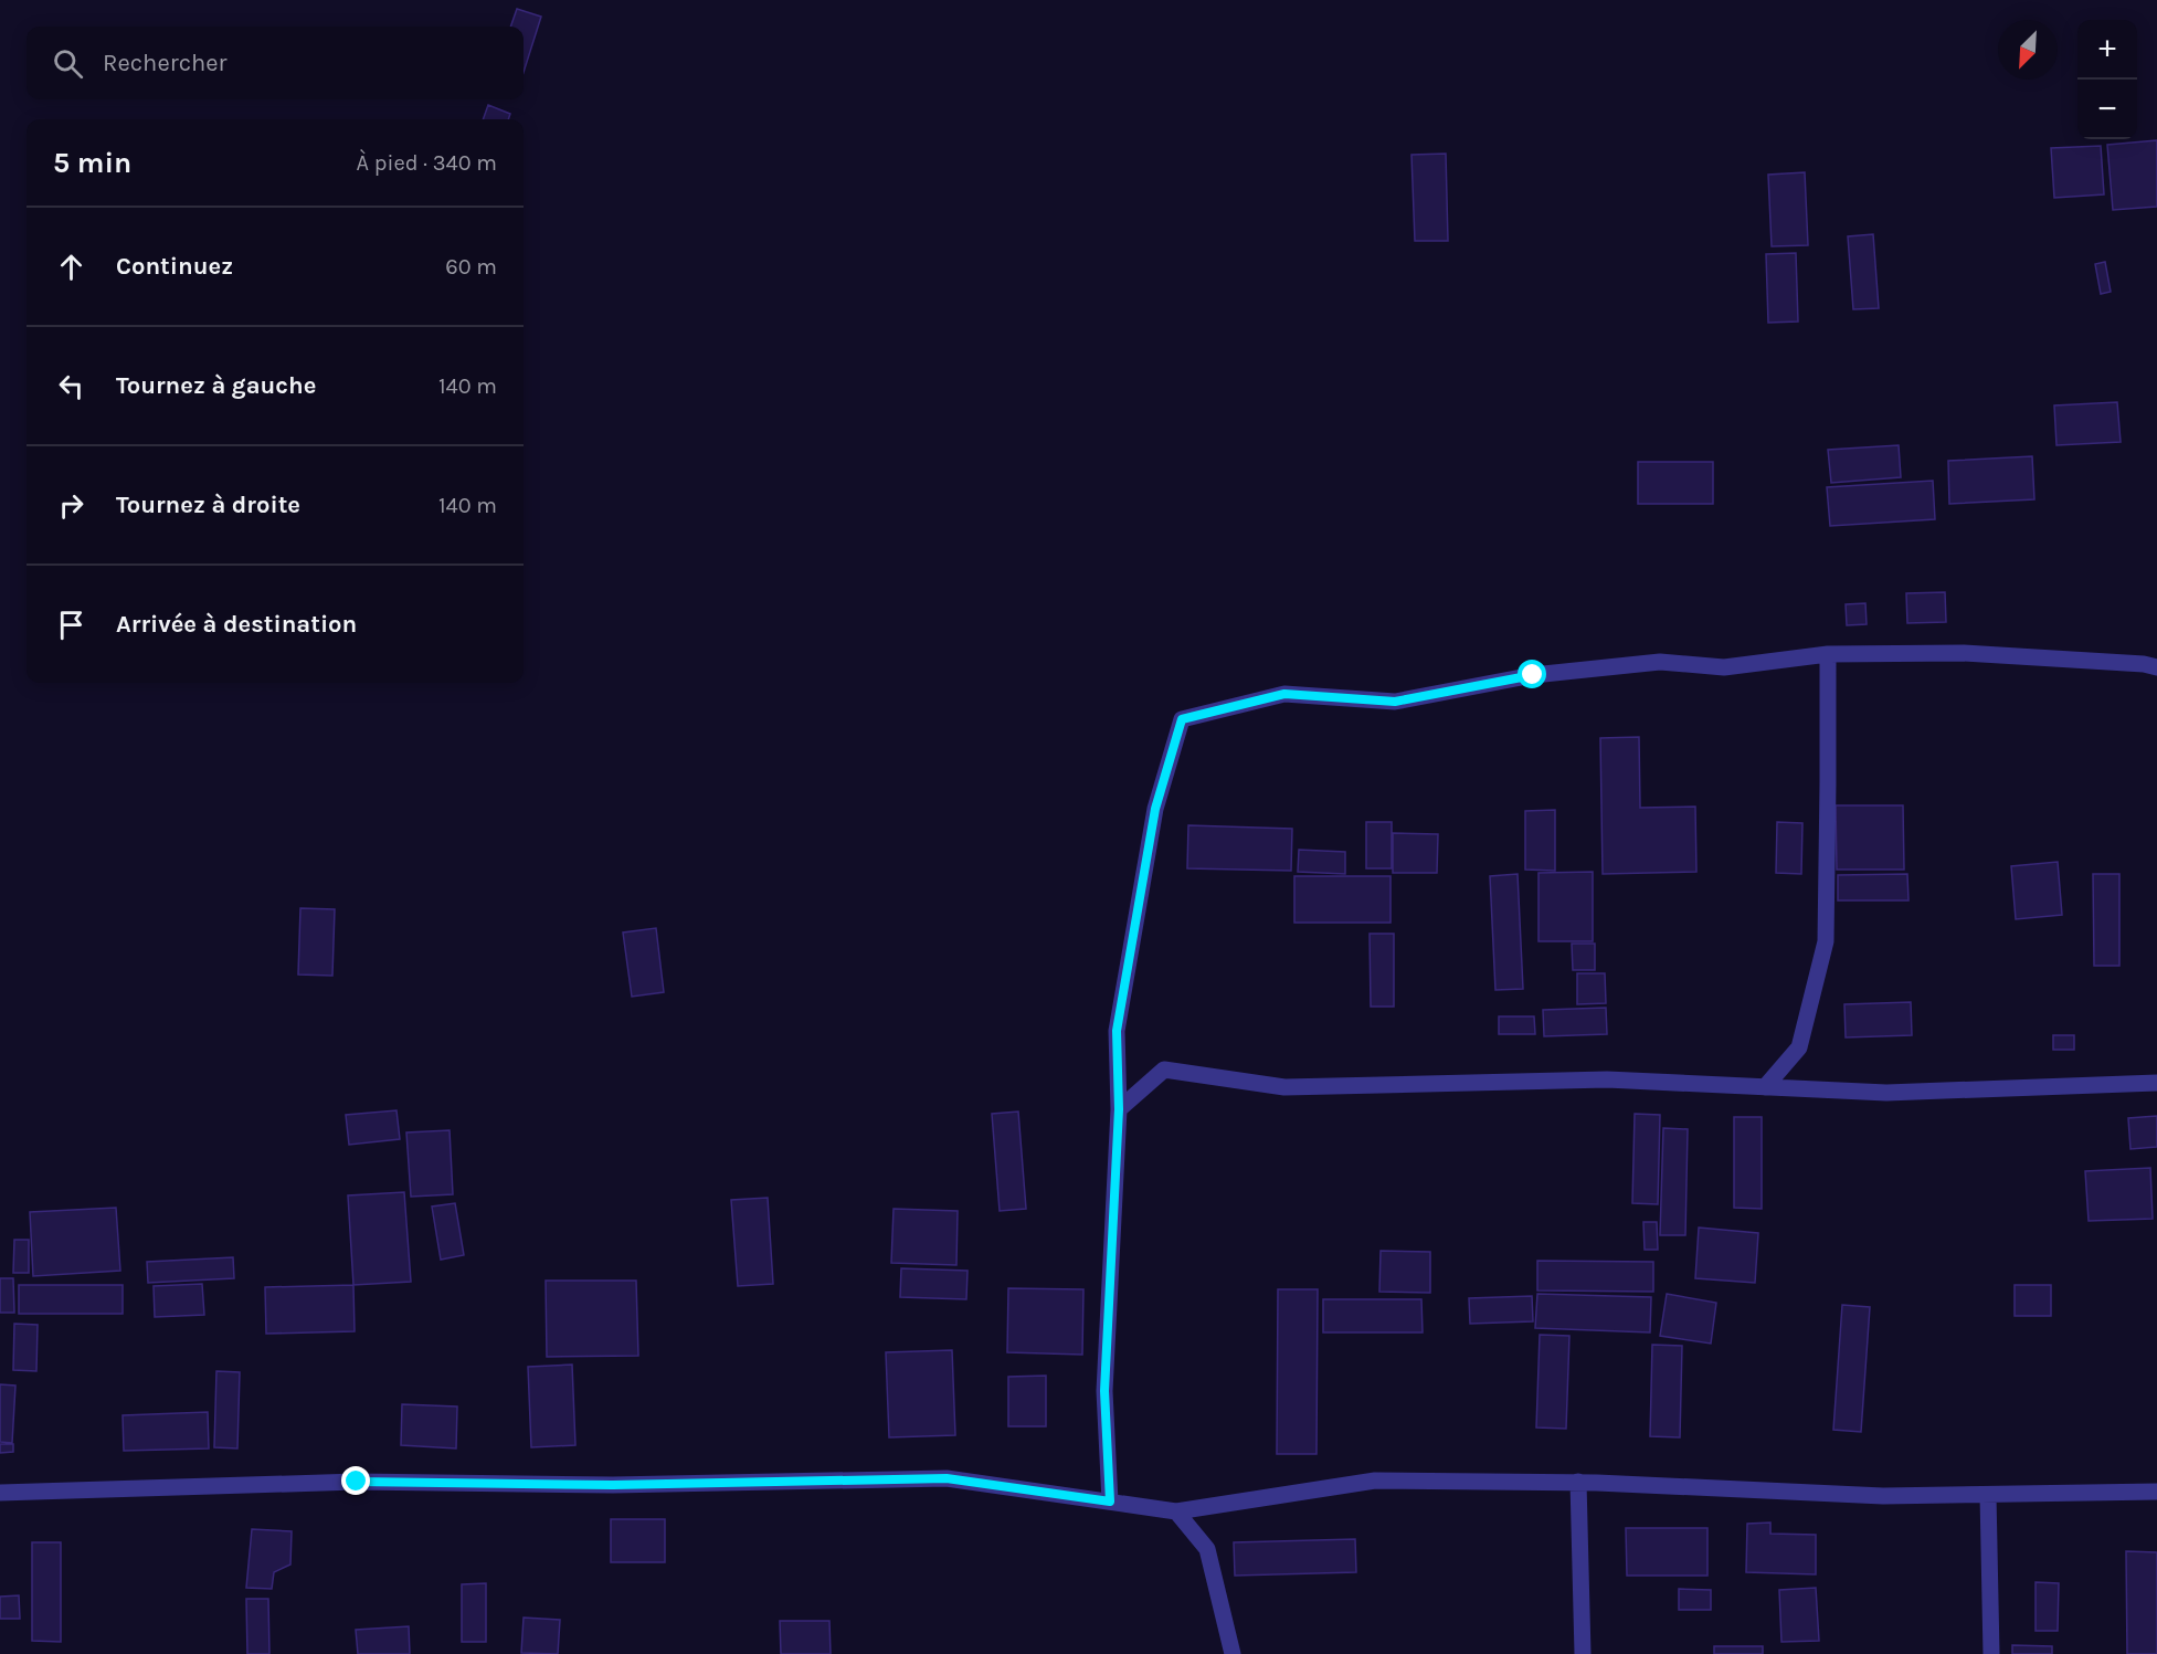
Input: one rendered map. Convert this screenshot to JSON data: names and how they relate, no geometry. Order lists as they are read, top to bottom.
{
  "north": "bottom left",
  "page": {
    "map_buttons": ["+", "−"],
    "search": "Rechercher",
    "heading": ["5 min", "À pied · 340 m"],
    "list": [
      ["Continuez", "60 m"],
      ["Tournez à gauche", "140 m"],
      ["Tournez à droite", "140 m"],
      "Arrivée à destination"
    ]
  }
}
